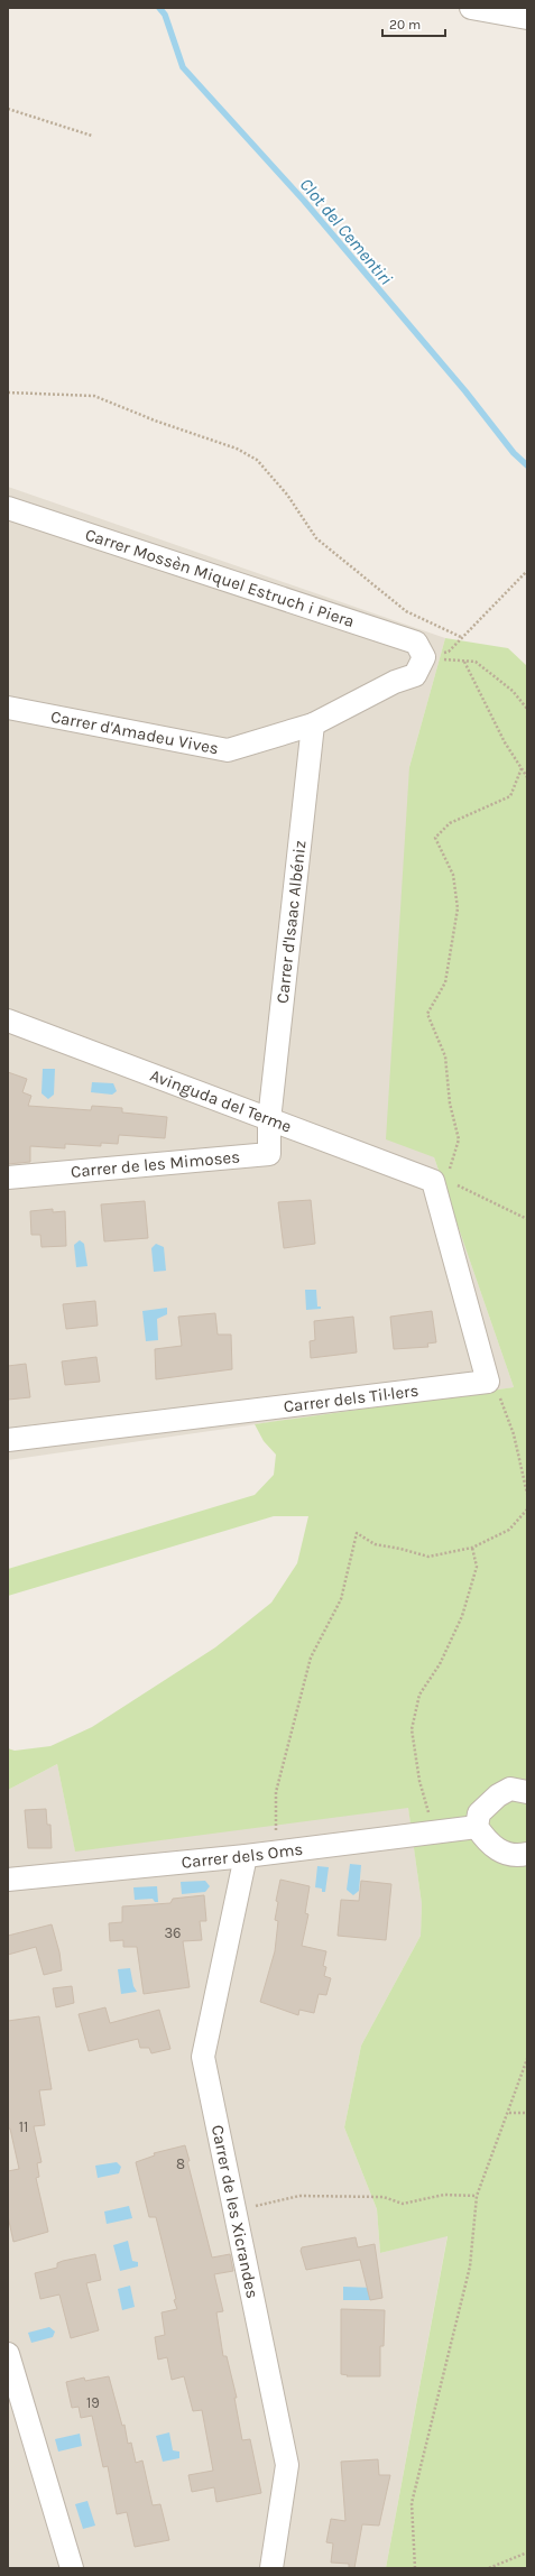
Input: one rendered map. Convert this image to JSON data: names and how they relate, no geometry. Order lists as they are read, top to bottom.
{
  "streets": {
    "street": [
      "Carrer Mossèn Miquel Estruch i Piera",
      "Carrer d'Amadeu Vives",
      "Carrer d'Isaac Albéniz",
      "Avinguda del Terme",
      "Carrer de les Mimoses",
      "Carrer dels Til·lers",
      "Carrer dels Oms",
      "Carrer de les Xicrandes"
    ]
  },
  "crossings": [
    ["Carrer Mossèn Miquel Estruch i Piera", "Carrer d'Amadeu Vives"],
    ["Carrer d'Amadeu Vives", "Carrer d'Isaac Albéniz"],
    ["Carrer d'Isaac Albéniz", "Avinguda del Terme"],
    ["Carrer d'Isaac Albéniz", "Carrer de les Mimoses"],
    ["Avinguda del Terme", "Carrer de les Mimoses"],
    ["Carrer dels Oms", "Carrer de les Xicrandes"]
  ],
  "water": ["Clot del Cementiri"],
  "house_numbers": [
    "36",
    "11",
    "8",
    "19"
  ],
  "scale_bar": "20 m"
}
